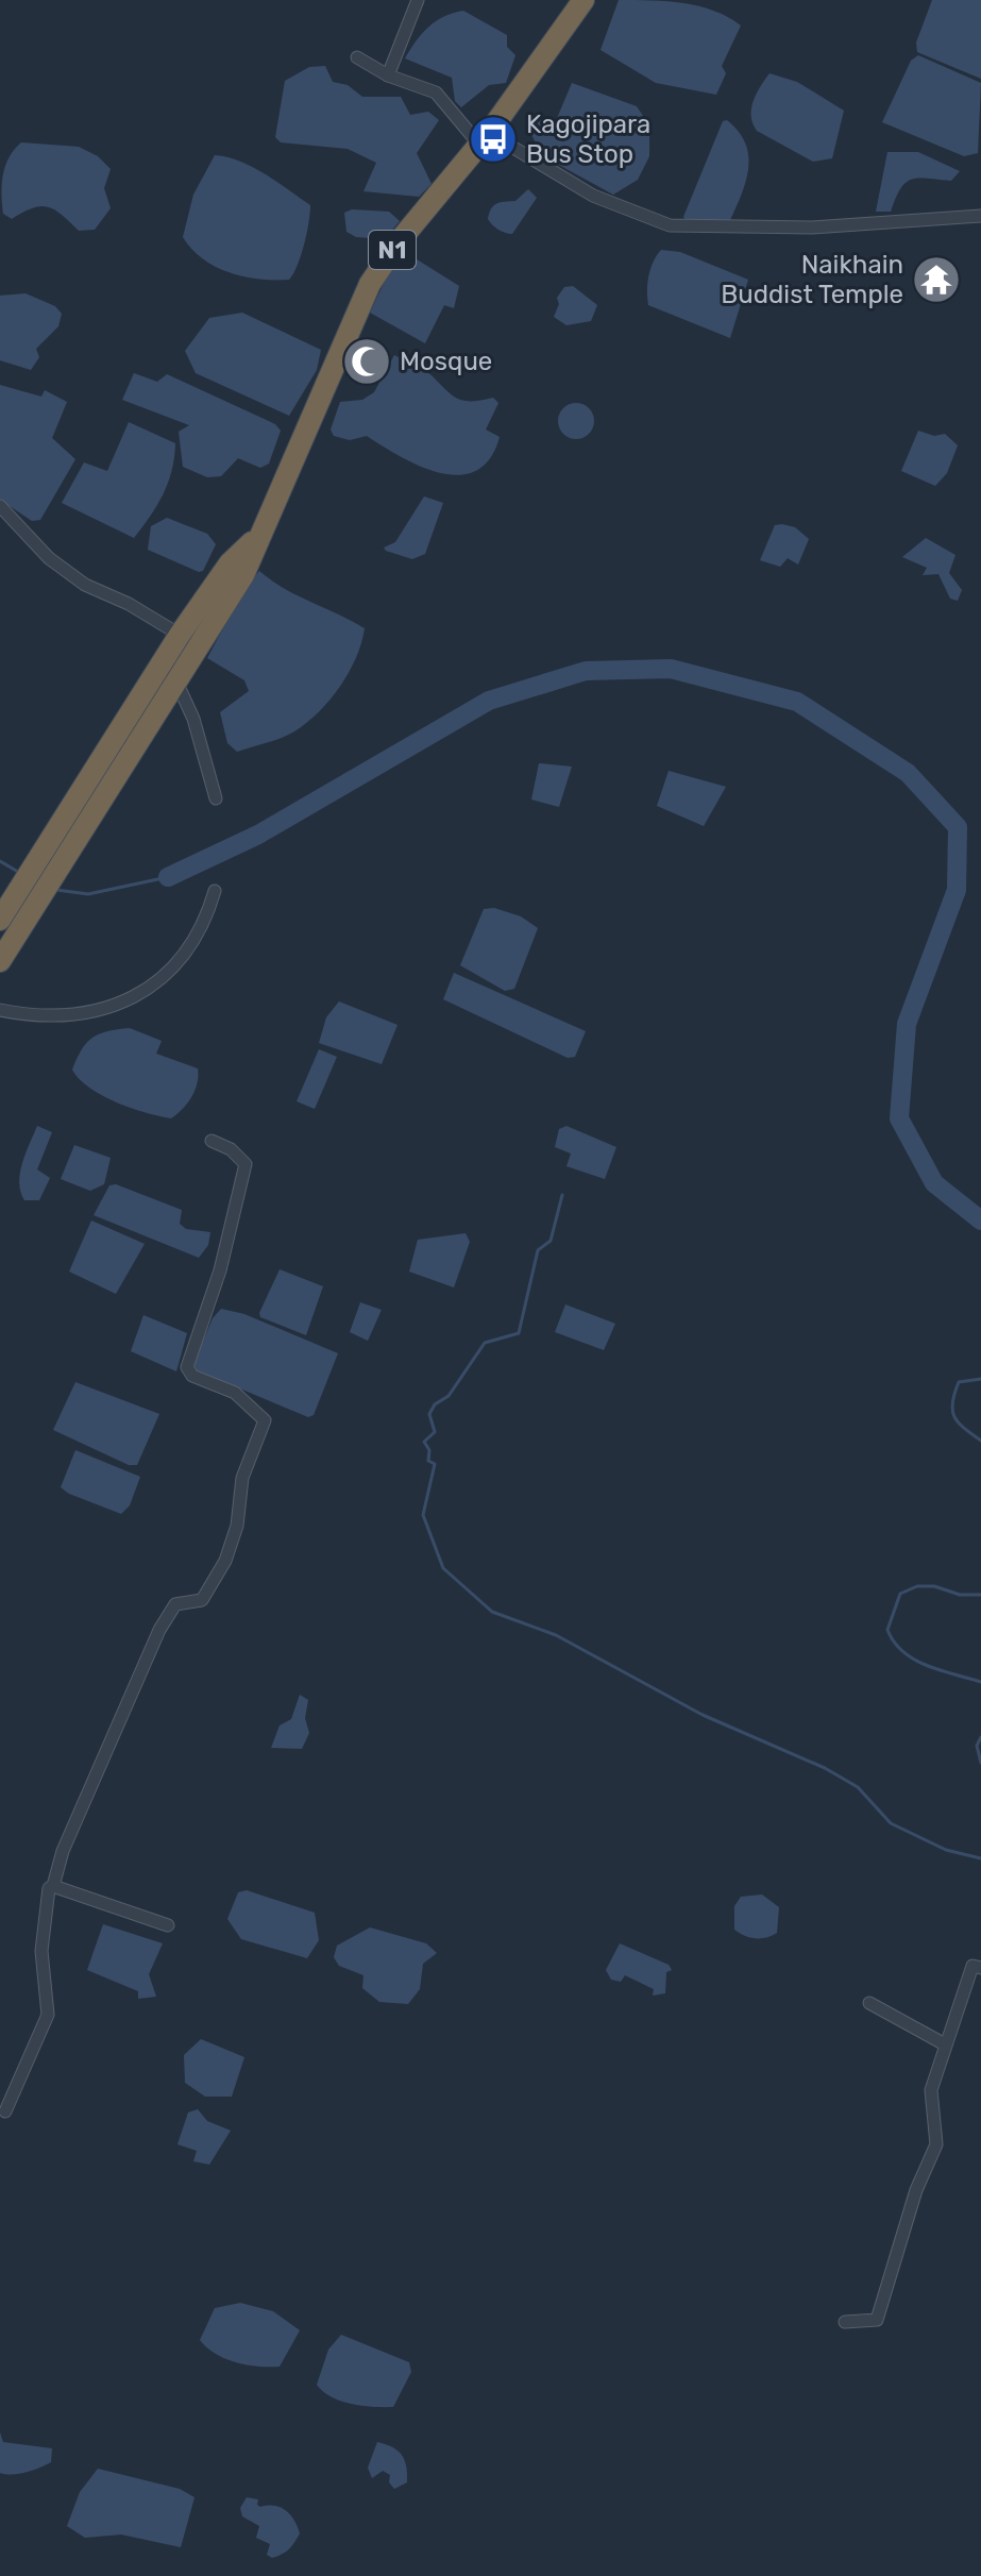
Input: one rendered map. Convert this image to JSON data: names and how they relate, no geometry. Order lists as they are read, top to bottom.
{
  "streets": {
    "highway": ["N1"]
  },
  "places": {
    "bus stop": ["Kagojipara Bus Stop"],
    "temple": ["Naikhain Buddist Temple"],
    "mosque": ["Mosque"]
  }
}
